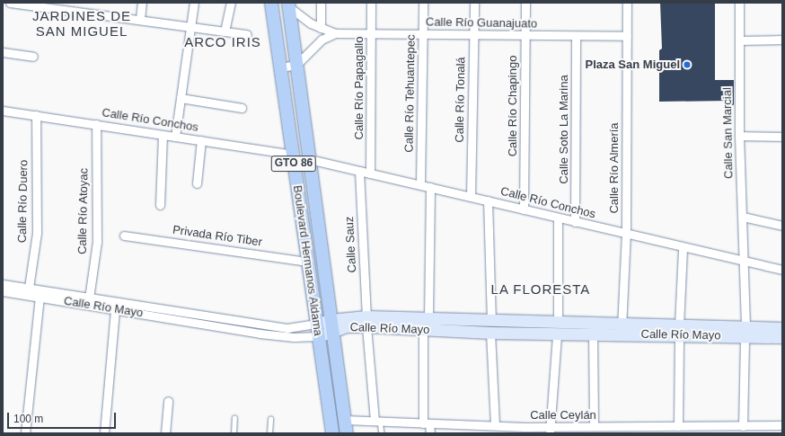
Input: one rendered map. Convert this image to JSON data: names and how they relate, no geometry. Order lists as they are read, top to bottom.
{
  "streets": {
    "main road": ["GTO 86", "Boulevard Hermanos Aldama"],
    "street": [
      "Calle Río Guanajuato",
      "Calle Río Papagallo",
      "Calle Río Tehuantepec",
      "Calle Río Tonalá",
      "Calle Río Chapingo",
      "Calle Río Conchos",
      "Calle Soto La Marina",
      "Calle San Marcial",
      "Calle Río Almería",
      "Calle Río Duero",
      "Calle Río Atoyac",
      "Privada Río Tiber",
      "Calle Sauz",
      "Calle Río Mayo",
      "Calle Ceylán"
    ]
  },
  "crossings": [
    ["Calle Río Guanajuato", "Calle Río Papagallo"],
    ["Calle Río Guanajuato", "Calle Río Tehuantepec"],
    ["Calle Río Guanajuato", "Calle Río Tonalá"],
    ["Calle Río Guanajuato", "Calle Río Chapingo"],
    ["Calle Río Guanajuato", "Calle Soto La Marina"],
    ["Calle Río Guanajuato", "Calle Río Almería"],
    ["Calle Río Guanajuato", "Boulevard Hermanos Aldama"],
    ["Calle Río Papagallo", "Calle Río Conchos"],
    ["Calle Río Tehuantepec", "Calle Río Conchos"],
    ["Calle Río Tonalá", "Calle Río Conchos"],
    ["Calle Río Chapingo", "Calle Río Conchos"],
    ["Calle Río Conchos", "Calle Soto La Marina"],
    ["Calle Río Conchos", "Calle San Marcial"],
    ["Calle Río Conchos", "Calle Río Almería"],
    ["Calle Río Conchos", "Calle Río Duero"],
    ["Calle Río Conchos", "Calle Río Atoyac"],
    ["Calle Río Conchos", "Calle Sauz"],
    ["Calle Río Conchos", "Boulevard Hermanos Aldama"],
    ["Calle San Marcial", "Calle Río Mayo"],
    ["Calle San Marcial", "Calle Ceylán"],
    ["Calle Río Almería", "Calle Río Mayo"],
    ["Calle Río Duero", "Calle Río Mayo"],
    ["Calle Río Atoyac", "Calle Río Mayo"],
    ["Privada Río Tiber", "Boulevard Hermanos Aldama"],
    ["Calle Sauz", "Calle Río Mayo"],
    ["Calle Sauz", "Calle Ceylán"],
    ["Boulevard Hermanos Aldama", "Calle Río Mayo"],
    ["Boulevard Hermanos Aldama", "Calle Ceylán"]
  ],
  "districts": ["JARDINES DE SAN MIGUEL", "ARCO IRIS", "LA FLORESTA"],
  "places": ["Plaza San Miguel"],
  "scale_bar": "100 m"
}
